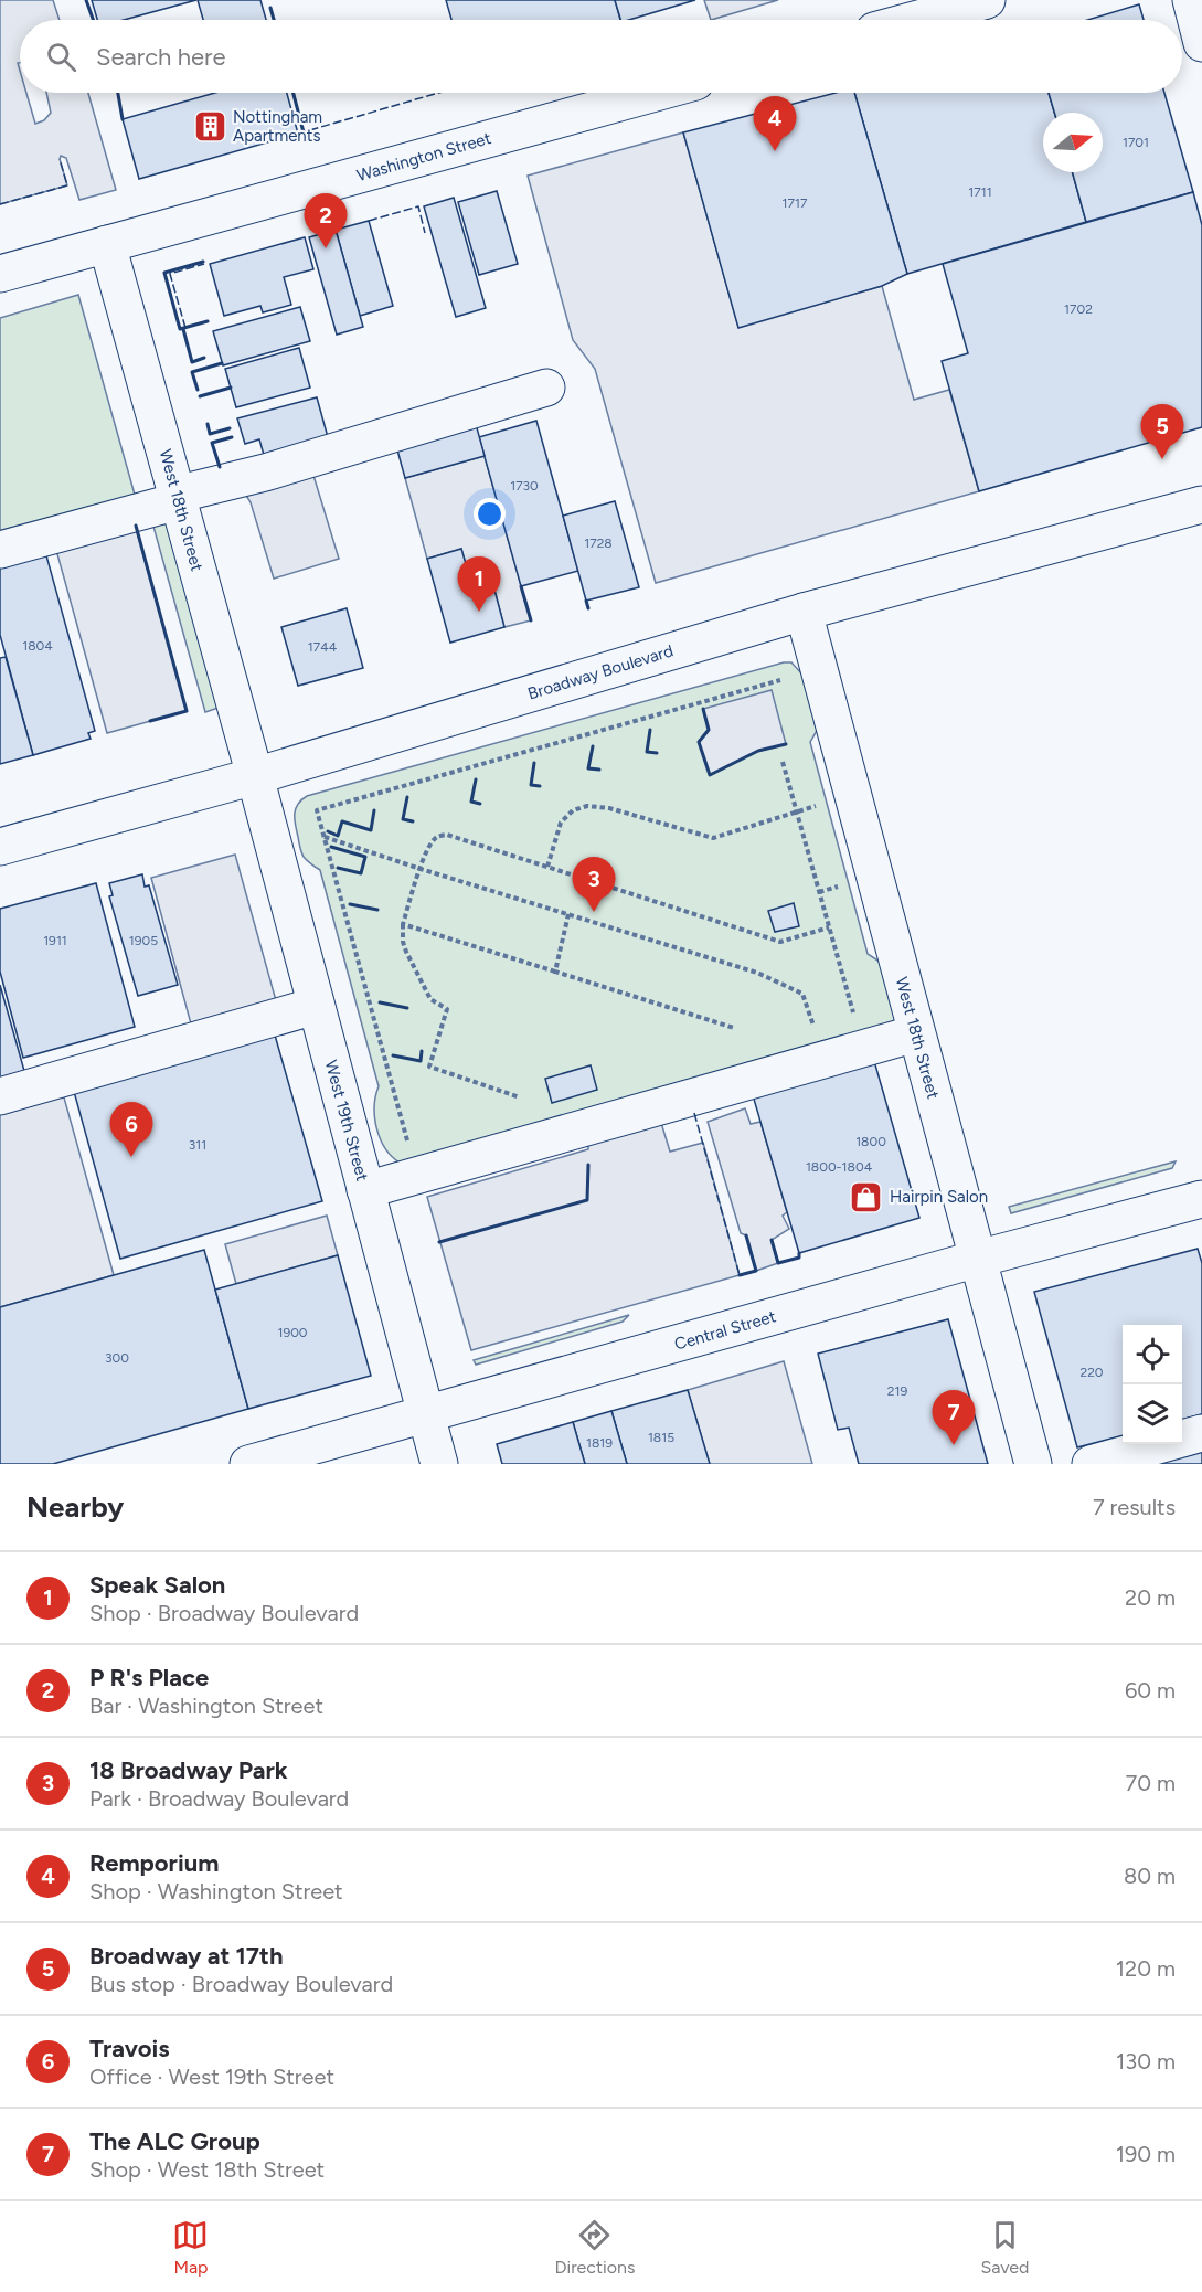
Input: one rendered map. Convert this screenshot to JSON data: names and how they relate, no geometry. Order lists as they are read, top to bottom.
{
  "streets": {
    "street": [
      "Washington Street",
      "West 18th Street",
      "Broadway Boulevard",
      "West 19th Street",
      "Central Street"
    ]
  },
  "crossings": [
    ["Washington Street", "West 18th Street"],
    ["West 18th Street", "Broadway Boulevard"],
    ["West 18th Street", "West 19th Street"],
    ["West 18th Street", "Central Street"],
    ["Broadway Boulevard", "West 19th Street"],
    ["West 19th Street", "Central Street"]
  ],
  "places": {
    "building": ["Nottingham Apartments"],
    "shop": ["Hairpin Salon"]
  },
  "house_numbers": [
    "1701",
    "1711",
    "1717",
    "1702",
    "1730",
    "1728",
    "1804",
    "1744",
    "1911",
    "1905",
    "1800",
    "311",
    "1800-1804",
    "1900",
    "300",
    "220",
    "219",
    "1815",
    "1819"
  ],
  "north": "right",
  "page": {
    "search": "Search here",
    "pins": [
      "4",
      "2",
      "5",
      "1",
      "3",
      "6",
      "7"
    ],
    "heading": ["Nearby", "7 results"],
    "list": [
      {
        "mark": "1",
        "name": "Speak Salon",
        "note": "Shop · Broadway Boulevard",
        "value": "20 m"
      },
      {
        "mark": "2",
        "name": "P R's Place",
        "note": "Bar · Washington Street",
        "value": "60 m"
      },
      {
        "mark": "3",
        "name": "18 Broadway Park",
        "note": "Park · Broadway Boulevard",
        "value": "70 m"
      },
      {
        "mark": "4",
        "name": "Remporium",
        "note": "Shop · Washington Street",
        "value": "80 m"
      },
      {
        "mark": "5",
        "name": "Broadway at 17th",
        "note": "Bus stop · Broadway Boulevard",
        "value": "120 m"
      },
      {
        "mark": "6",
        "name": "Travois",
        "note": "Office · West 19th Street",
        "value": "130 m"
      },
      {
        "mark": "7",
        "name": "The ALC Group",
        "note": "Shop · West 18th Street",
        "value": "190 m"
      }
    ],
    "nav": ["Map", "Directions", "Saved"]
  }
}
